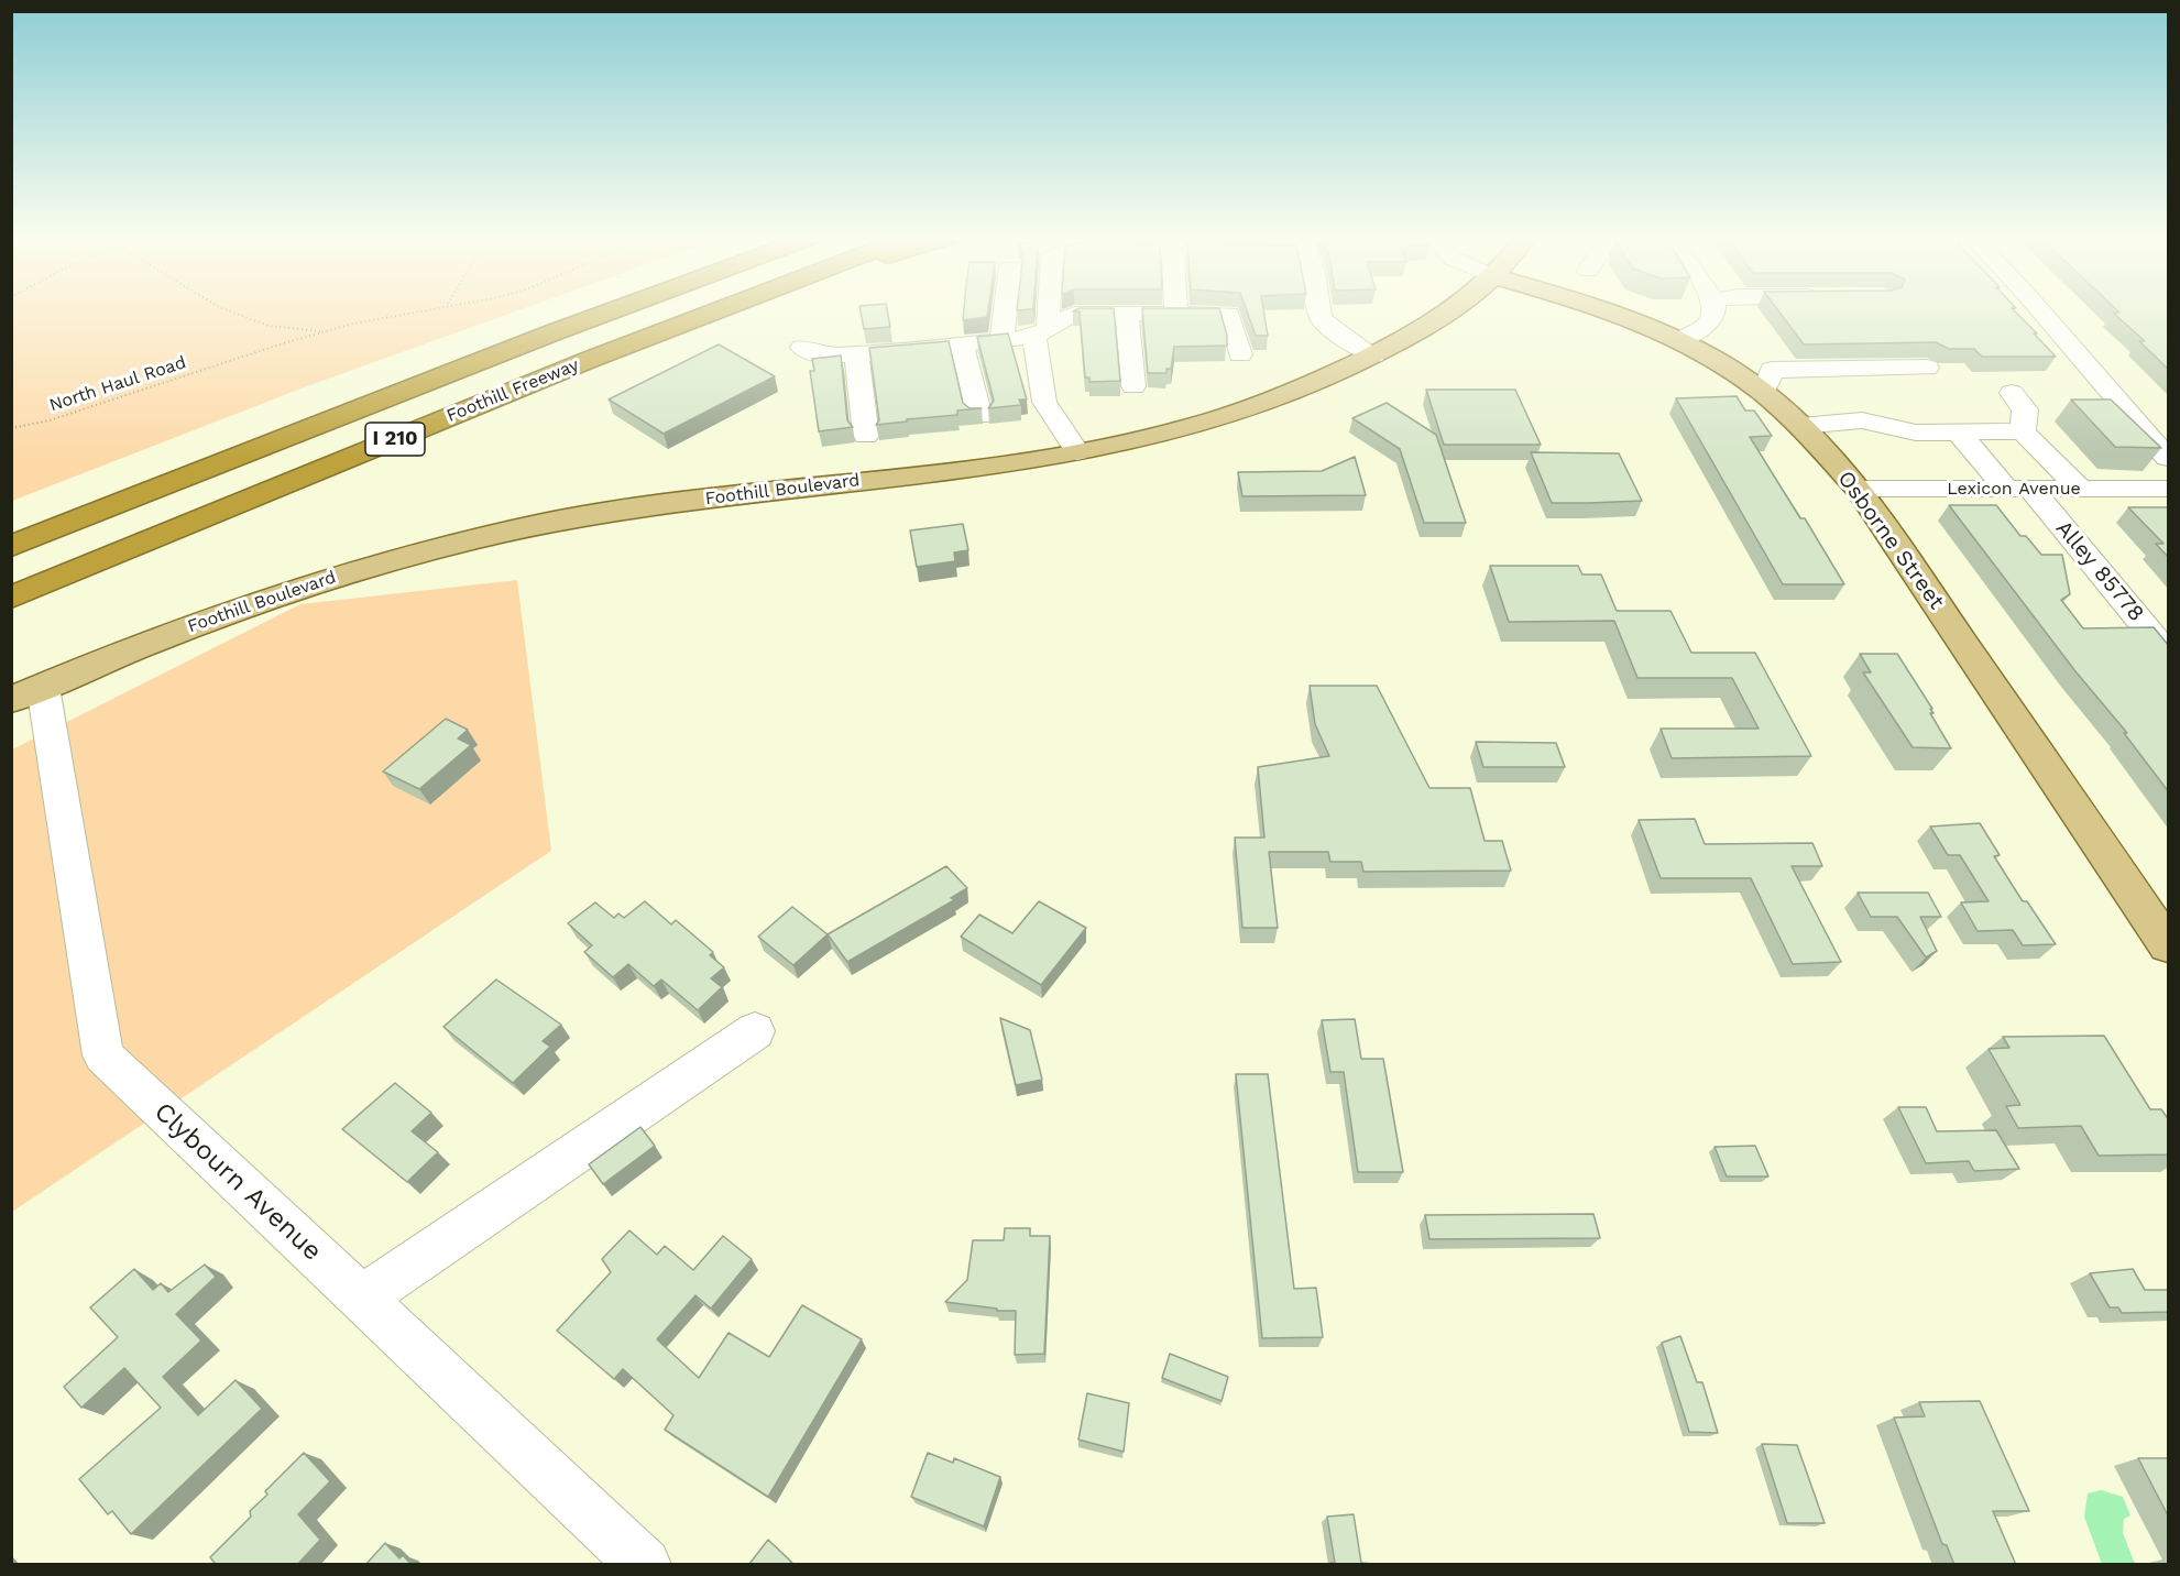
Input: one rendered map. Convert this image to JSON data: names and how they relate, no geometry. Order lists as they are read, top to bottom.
{
  "streets": {
    "highway": ["Foothill Freeway", "I 210"],
    "main road": ["Foothill Boulevard", "Osborne Street"],
    "street": ["Lexicon Avenue", "Alley 85778", "Clybourn Avenue"],
    "path": ["North Haul Road"]
  },
  "crossings": [
    ["Lexicon Avenue", "Osborne Street"],
    ["Lexicon Avenue", "Alley 85778"],
    ["Foothill Boulevard", "Clybourn Avenue"]
  ]
}
